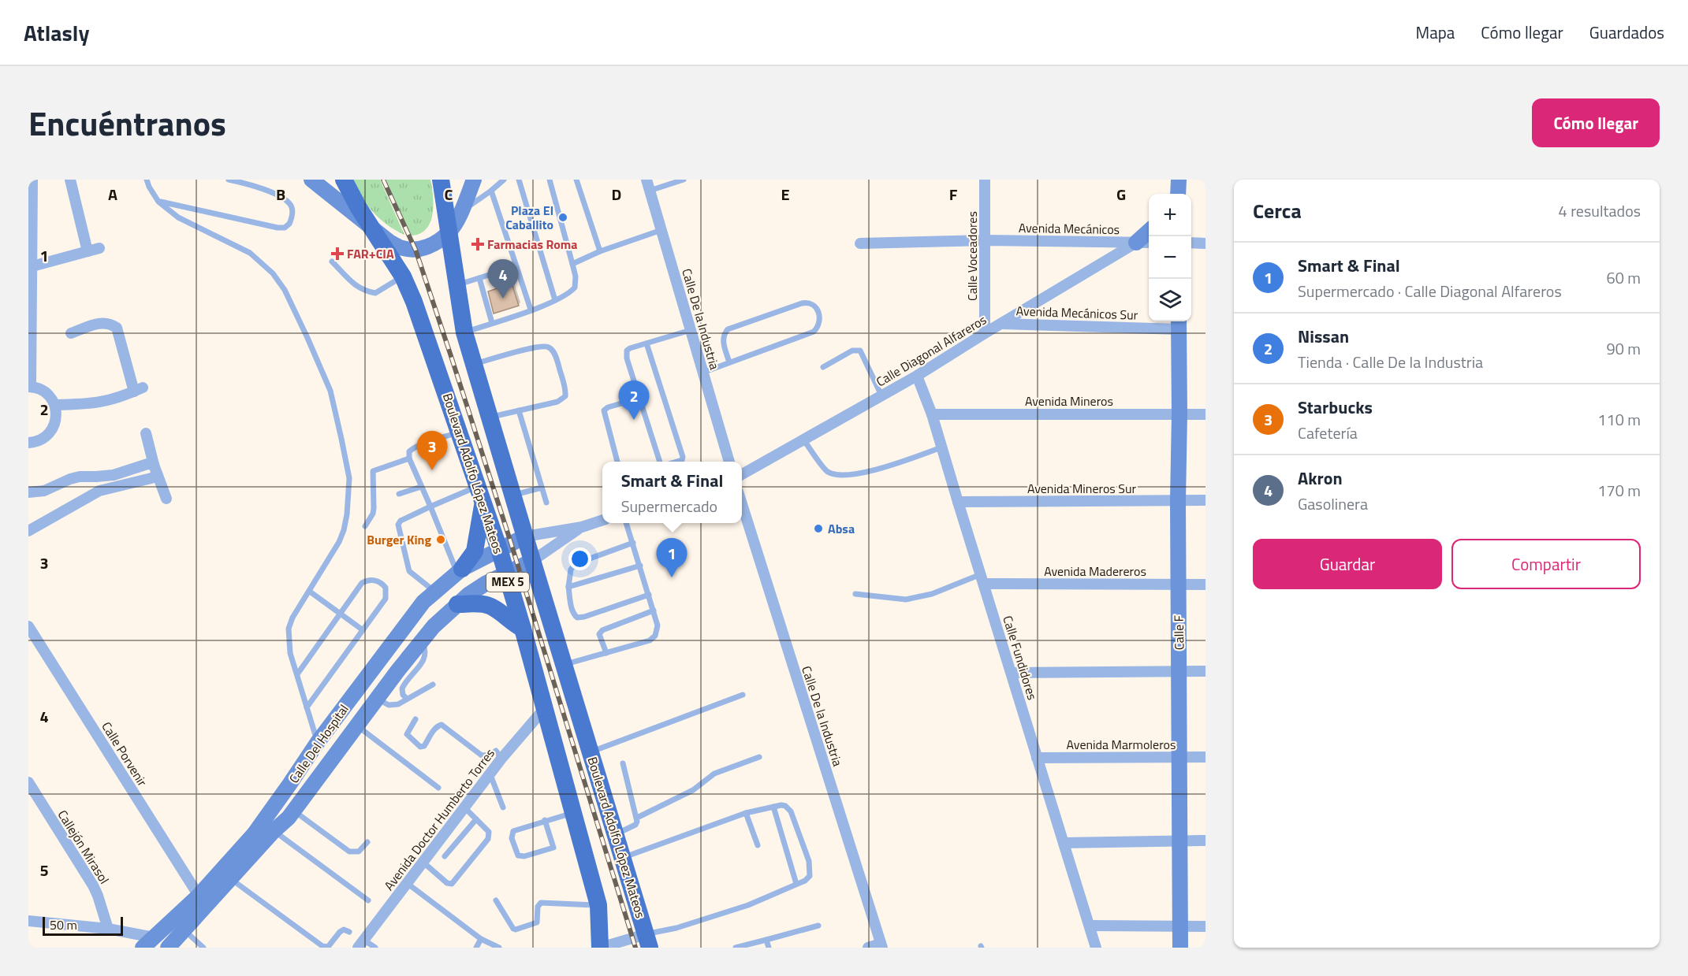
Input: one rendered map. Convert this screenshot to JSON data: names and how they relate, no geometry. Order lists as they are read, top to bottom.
{
  "streets": {
    "main road": ["Boulevard Adolfo López Mateos", "MEX 5"],
    "street": [
      "Avenida Mecánicos",
      "Calle Voceadores",
      "Avenida Mecánicos Sur",
      "Calle De la Industria",
      "Calle Diagonal Alfareros",
      "Avenida Mineros",
      "Avenida Mineros Sur",
      "Avenida Madereros",
      "Calle F",
      "Calle Fundidores",
      "Calle Del Hospital",
      "Avenida Marmoleros",
      "Calle Porvenir",
      "Avenida Doctor Humberto Torres",
      "Callejón Mirasol"
    ]
  },
  "crossings": [
    ["Avenida Mecánicos", "Calle Voceadores"],
    ["Avenida Mecánicos", "Calle Diagonal Alfareros"],
    ["Calle Voceadores", "Calle Diagonal Alfareros"],
    ["Avenida Mecánicos Sur", "Calle Diagonal Alfareros"],
    ["Avenida Mecánicos Sur", "Calle F"],
    ["Calle Diagonal Alfareros", "Calle Fundidores"],
    ["Avenida Mineros", "Calle F"],
    ["Avenida Mineros", "Calle Fundidores"],
    ["Boulevard Adolfo López Mateos", "Calle Del Hospital"],
    ["Boulevard Adolfo López Mateos", "Avenida Doctor Humberto Torres"],
    ["Avenida Mineros Sur", "Calle F"],
    ["Avenida Mineros Sur", "Calle Fundidores"],
    ["Avenida Madereros", "Calle F"],
    ["Avenida Madereros", "Calle Fundidores"],
    ["Calle F", "Avenida Marmoleros"],
    ["Calle Fundidores", "Avenida Marmoleros"],
    ["Calle Del Hospital", "Calle Porvenir"]
  ],
  "places": {
    "other": ["Plaza El Caballito", "Absa", "Burger King"],
    "health": ["Farmacias Roma", "FAR+CIA"]
  },
  "scale_bar": "50 m",
  "page": {
    "header": "Atlasly",
    "nav": ["Mapa", "Cómo llegar", "Guardados"],
    "title": "Encuéntranos",
    "buttons": [
      "Cómo llegar",
      ["Guardar", "Compartir"]
    ],
    "heading": ["Cerca", "4 resultados"],
    "map_buttons": ["+", "−"],
    "list": [
      {
        "mark": "1",
        "name": "Smart & Final",
        "note": "Supermercado · Calle Diagonal Alfareros",
        "value": "60 m"
      },
      {
        "mark": "2",
        "name": "Nissan",
        "note": "Tienda · Calle De la Industria",
        "value": "90 m"
      },
      {
        "mark": "3",
        "name": "Starbucks",
        "note": "Cafetería",
        "value": "110 m"
      },
      {
        "mark": "4",
        "name": "Akron",
        "note": "Gasolinera",
        "value": "170 m"
      }
    ],
    "pins": [
      "4",
      "2",
      "3",
      "1"
    ],
    "popup": ["Smart & Final", "Supermercado"],
    "scale": "50 m"
  },
  "grid": {
    "columns": [
      "A",
      "B",
      "C",
      "D",
      "E",
      "F",
      "G"
    ],
    "rows": [
      "1",
      "2",
      "3",
      "4",
      "5"
    ]
  }
}
